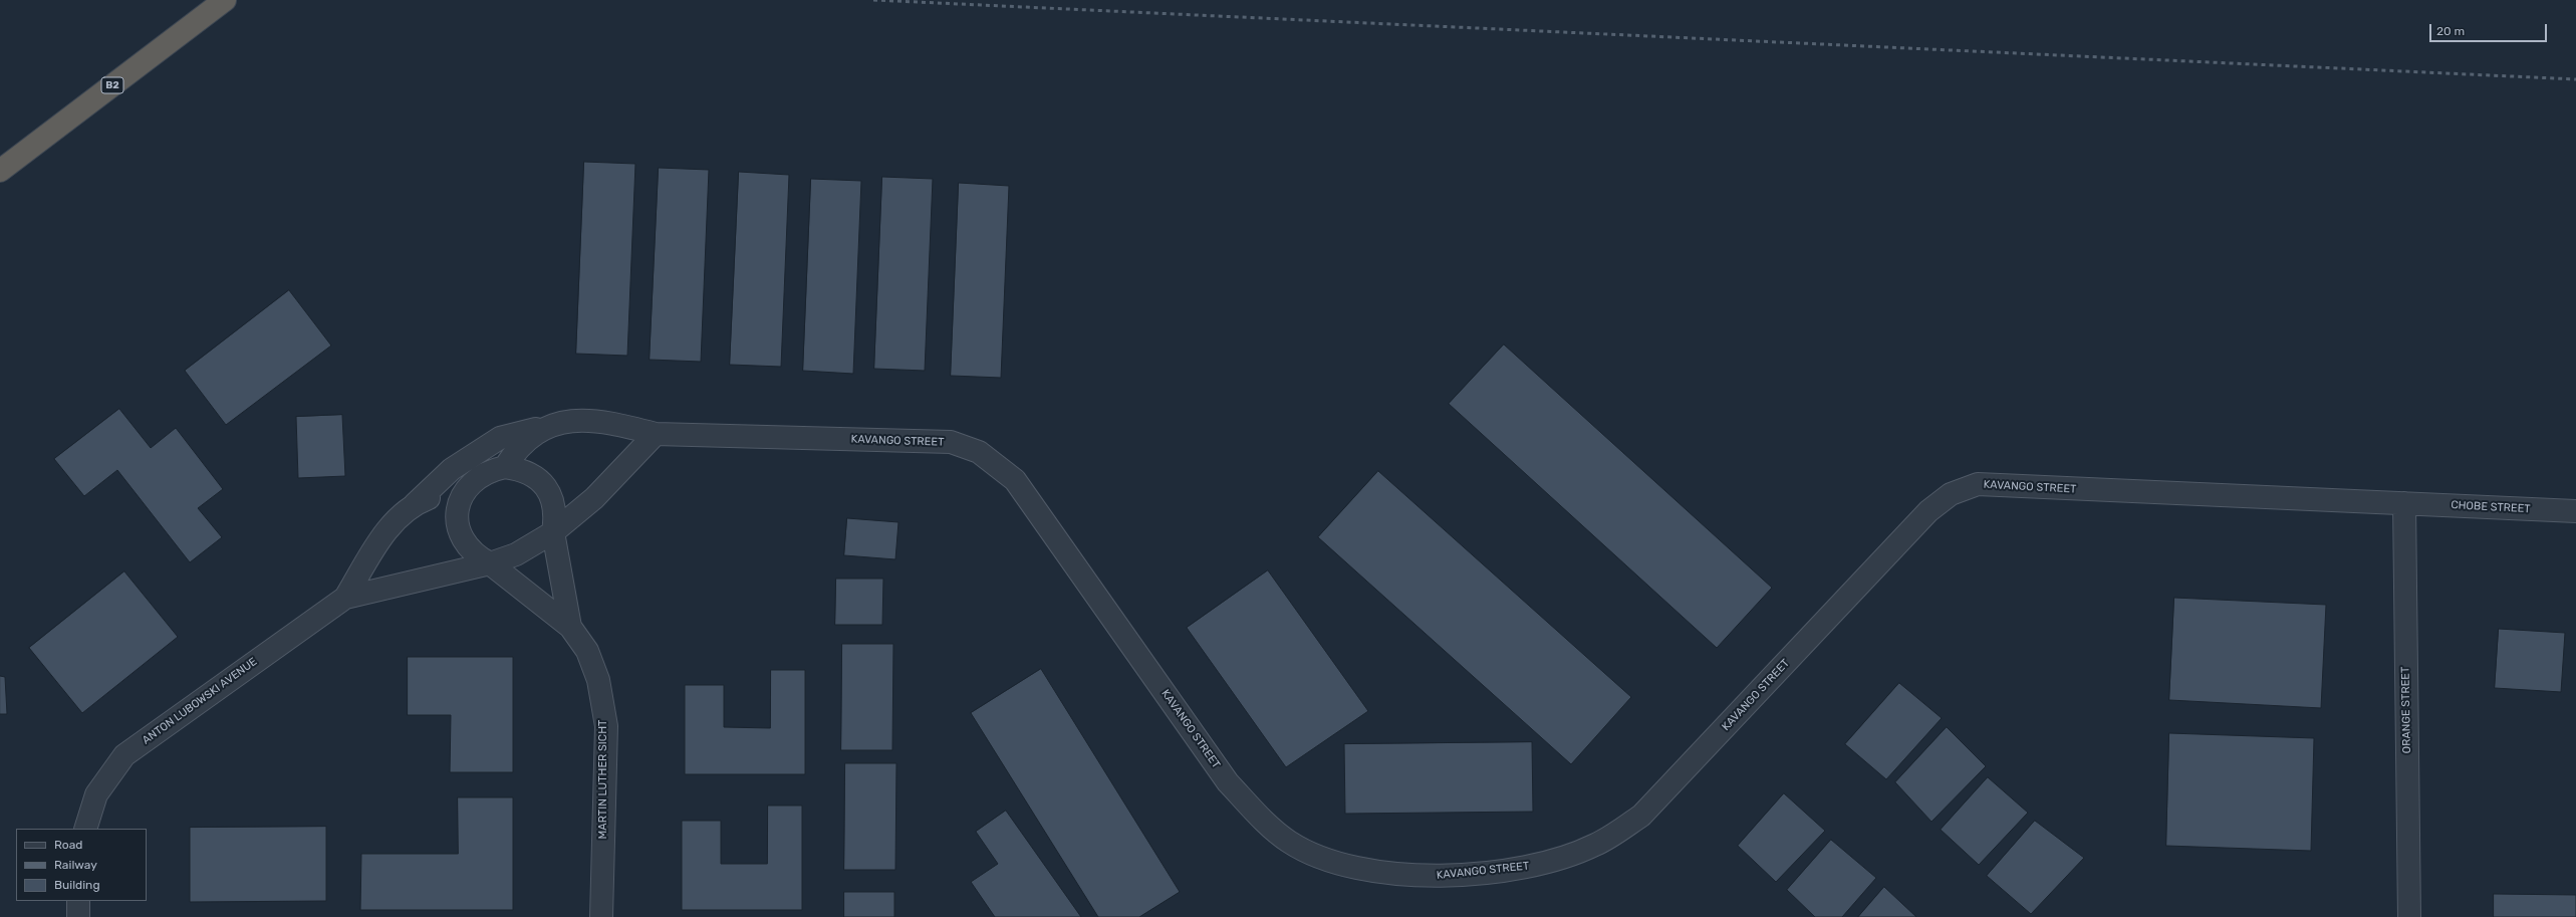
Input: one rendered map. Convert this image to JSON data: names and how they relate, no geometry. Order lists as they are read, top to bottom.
{
  "streets": {
    "highway": ["B2"],
    "street": [
      "KAVANGO STREET",
      "CHOBE STREET",
      "ANTON LUBOWSKI AVENUE",
      "ORANGE STREET",
      "MARTIN LUTHER SICHT"
    ]
  },
  "crossings": [
    ["KAVANGO STREET", "CHOBE STREET"],
    ["KAVANGO STREET", "ANTON LUBOWSKI AVENUE"],
    ["KAVANGO STREET", "ORANGE STREET"],
    ["KAVANGO STREET", "MARTIN LUTHER SICHT"],
    ["CHOBE STREET", "ORANGE STREET"],
    ["ANTON LUBOWSKI AVENUE", "MARTIN LUTHER SICHT"]
  ],
  "legend": ["Road", "Railway", "Building"],
  "scale_bar": "20 m"
}
